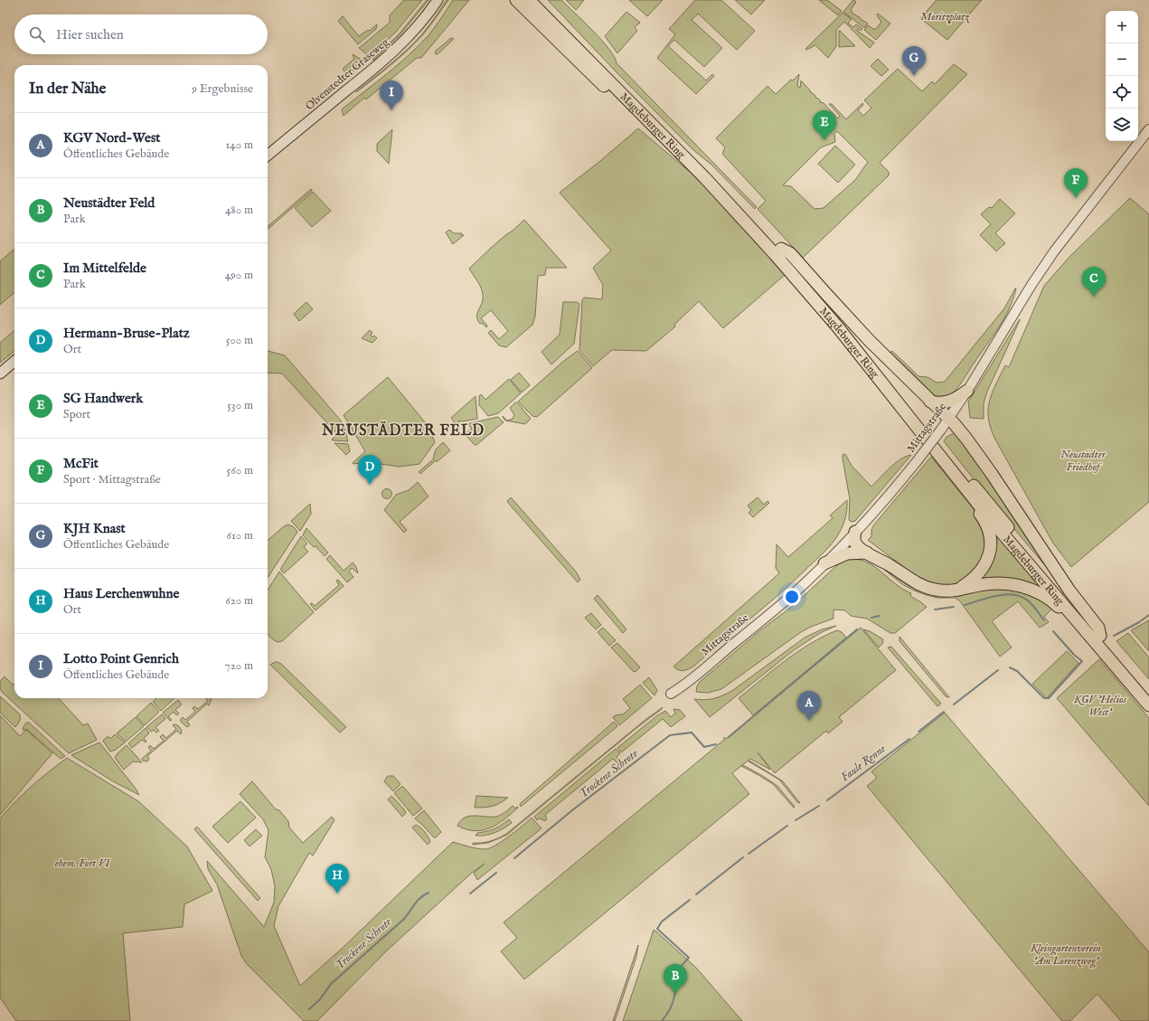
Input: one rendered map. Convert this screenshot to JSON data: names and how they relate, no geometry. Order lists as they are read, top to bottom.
{
  "streets": {
    "highway": ["Magdeburger Ring"],
    "main road": ["Olvenstedter Graseweg"],
    "street": ["Mittagstraße"]
  },
  "districts": ["NEUSTÄDTER FELD"],
  "water": ["Faule Renne", "Trockene Schrote"],
  "parks": [
    "Moritzplatz",
    "Neustädter Friedhof",
    "KGV 'Helios West'",
    "ehem. Fort VI",
    "Kleingartenverein 'Am Lorenzweg'"
  ],
  "page": {
    "map_buttons": ["+", "−"],
    "search": "Hier suchen",
    "pins": [
      "G",
      "I",
      "E",
      "F",
      "C",
      "D",
      "A",
      "H",
      "B"
    ],
    "heading": ["In der Nähe", "9 Ergebnisse"],
    "list": [
      {
        "mark": "A",
        "name": "KGV Nord-West",
        "note": "Öffentliches Gebäude",
        "value": "140 m"
      },
      {
        "mark": "B",
        "name": "Neustädter Feld",
        "note": "Park",
        "value": "480 m"
      },
      {
        "mark": "C",
        "name": "Im Mittelfelde",
        "note": "Park",
        "value": "490 m"
      },
      {
        "mark": "D",
        "name": "Hermann-Bruse-Platz",
        "note": "Ort",
        "value": "500 m"
      },
      {
        "mark": "E",
        "name": "SG Handwerk",
        "note": "Sport",
        "value": "530 m"
      },
      {
        "mark": "F",
        "name": "McFit",
        "note": "Sport · Mittagstraße",
        "value": "560 m"
      },
      {
        "mark": "G",
        "name": "KJH Knast",
        "note": "Öffentliches Gebäude",
        "value": "610 m"
      },
      {
        "mark": "H",
        "name": "Haus Lerchenwuhne",
        "note": "Ort",
        "value": "620 m"
      },
      {
        "mark": "I",
        "name": "Lotto Point Genrich",
        "note": "Öffentliches Gebäude",
        "value": "720 m"
      }
    ]
  }
}
